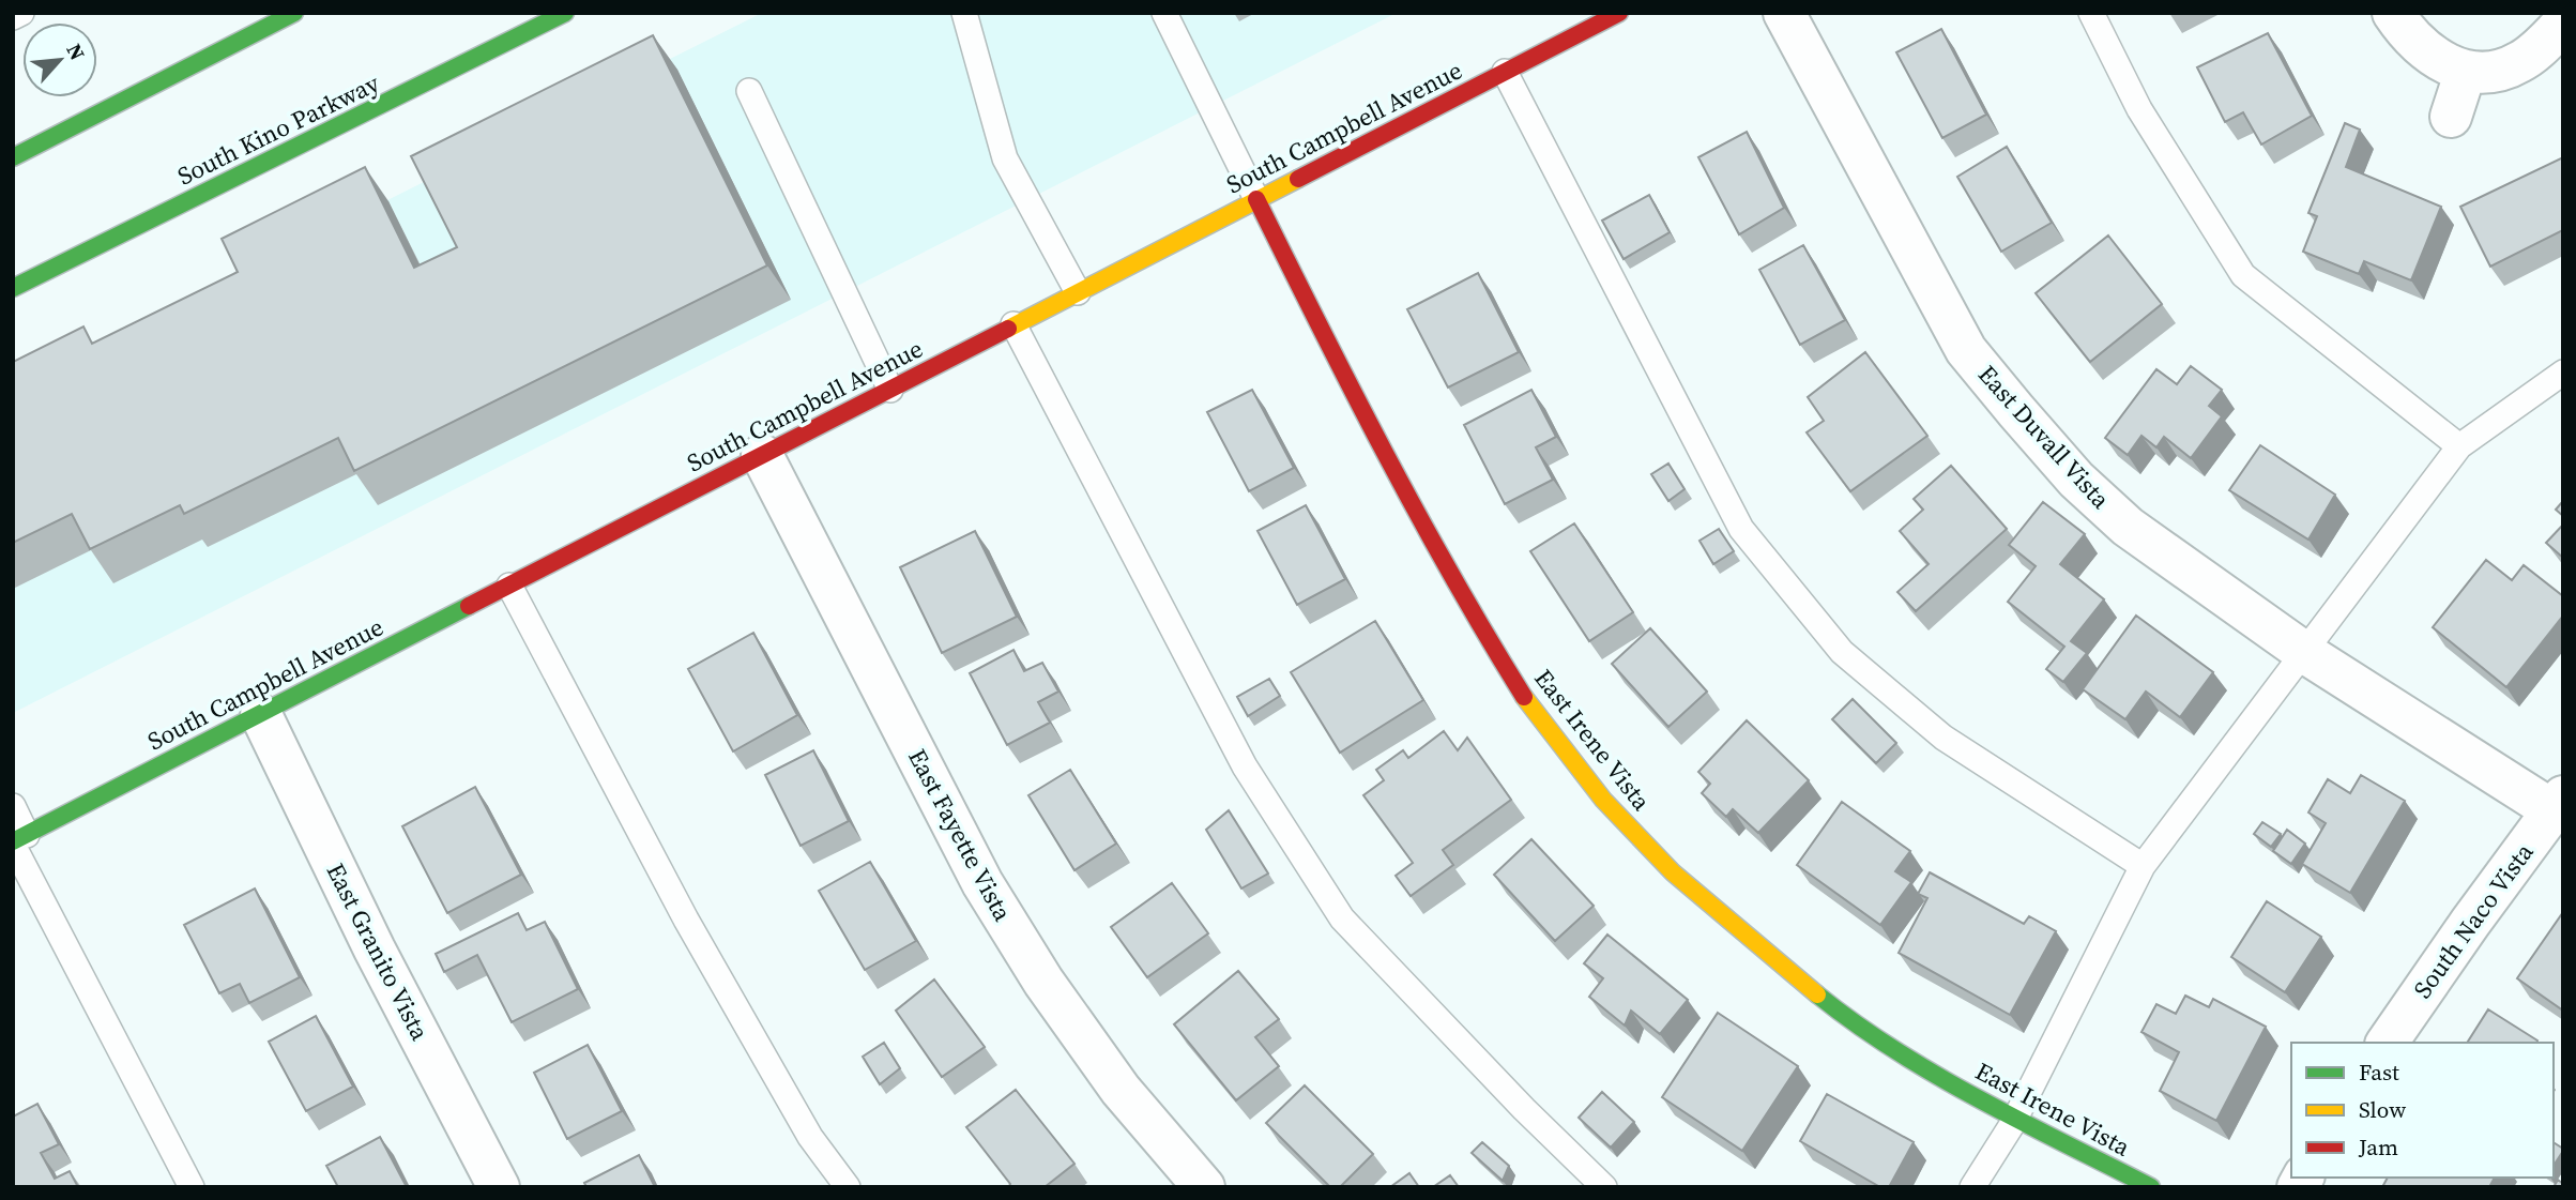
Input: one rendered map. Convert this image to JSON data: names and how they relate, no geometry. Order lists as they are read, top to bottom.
{
  "streets": {
    "street": [
      "South Campbell Avenue",
      "South Kino Parkway",
      "East Duvall Vista",
      "East Irene Vista",
      "East Fayette Vista",
      "South Naco Vista",
      "East Granito Vista"
    ]
  },
  "crossings": [
    ["South Campbell Avenue", "East Irene Vista"],
    ["South Campbell Avenue", "East Fayette Vista"],
    ["South Campbell Avenue", "East Granito Vista"],
    ["East Duvall Vista", "South Naco Vista"]
  ],
  "legend": ["Fast", "Slow", "Jam"],
  "north": "top right"
}
